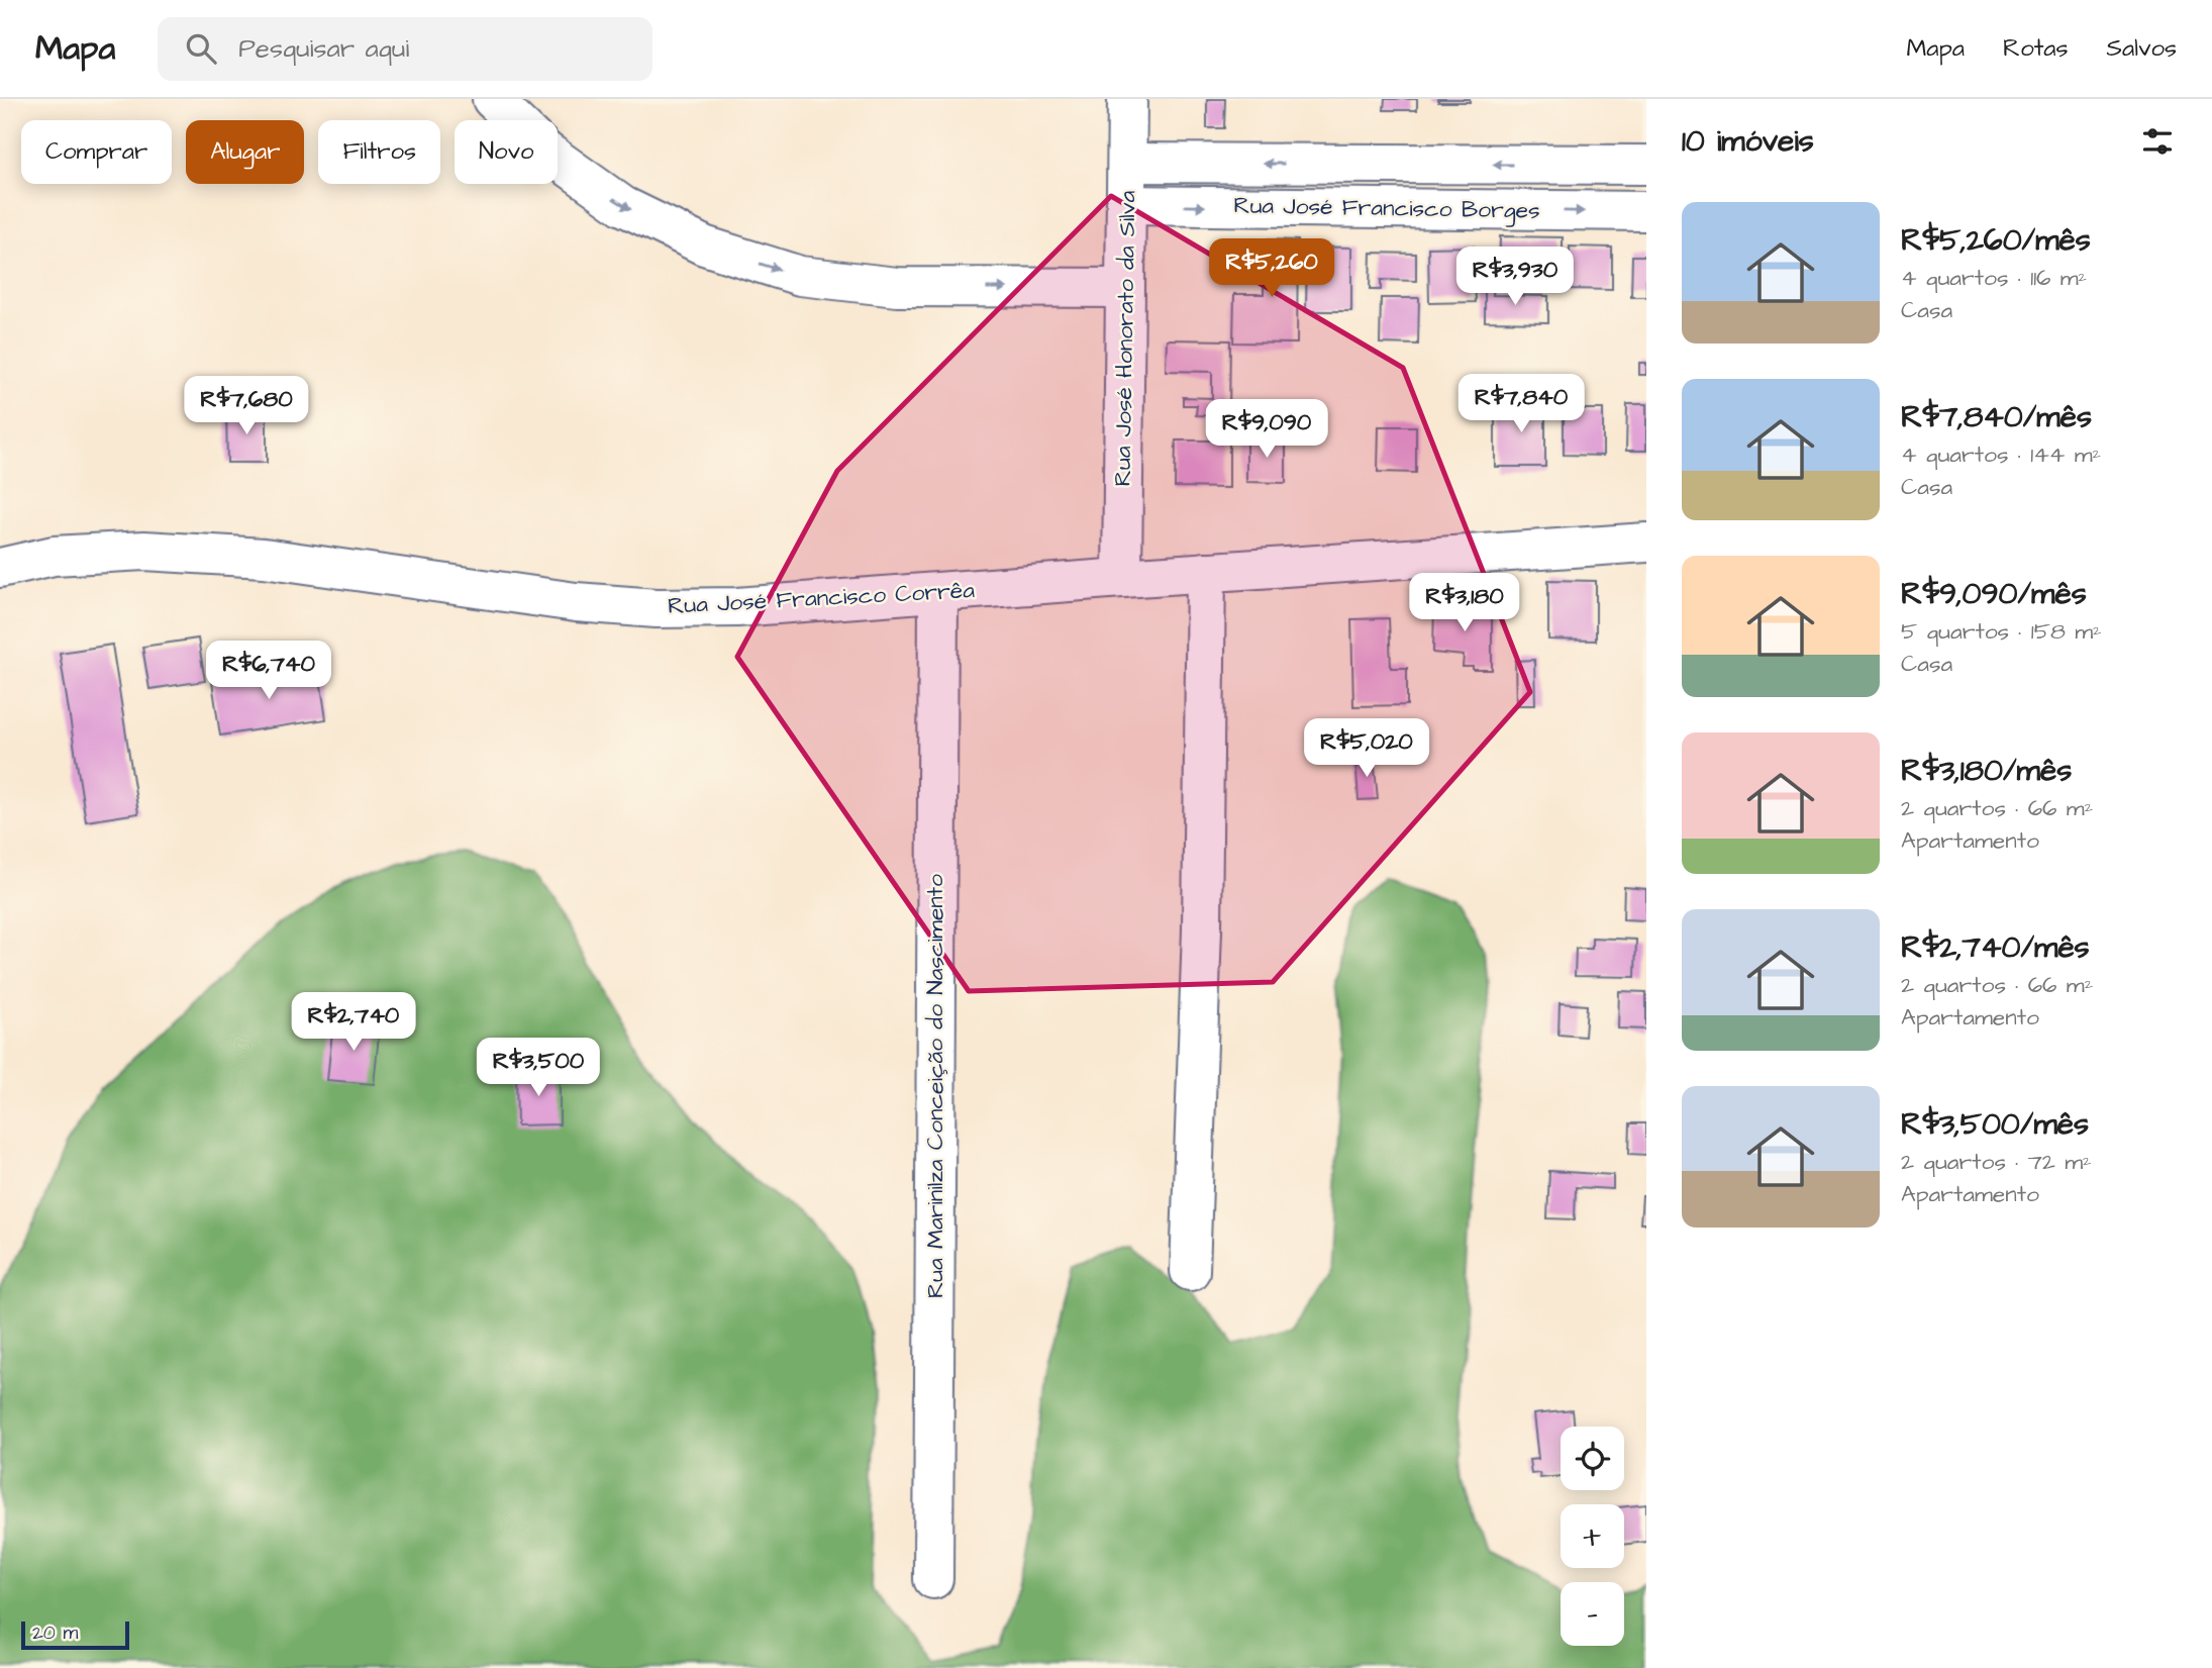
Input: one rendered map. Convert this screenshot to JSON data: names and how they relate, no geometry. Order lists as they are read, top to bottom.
{
  "streets": {
    "street": [
      "Rua José Francisco Borges",
      "Rua José Honorato da Silva",
      "Rua José Francisco Corrêa",
      "Rua Marinilza Conceição do Nascimento"
    ]
  },
  "crossings": [
    ["Rua José Francisco Borges", "Rua José Honorato da Silva"],
    ["Rua José Honorato da Silva", "Rua José Francisco Corrêa"],
    ["Rua José Francisco Corrêa", "Rua Marinilza Conceição do Nascimento"]
  ],
  "scale_bar": "20 m",
  "page": {
    "header": "Mapa",
    "search": "Pesquisar aqui",
    "nav": ["Mapa", "Rotas", "Salvos"],
    "heading": "10 imóveis",
    "chip": [
      "Comprar",
      "Alugar",
      "Filtros",
      "Novo"
    ],
    "list": [
      {
        "name": "R$5,260/mês",
        "note": "4 quartos · 116 m² · Casa"
      },
      {
        "name": "R$7,840/mês",
        "note": "4 quartos · 144 m² · Casa"
      },
      {
        "name": "R$9,090/mês",
        "note": "5 quartos · 158 m² · Casa"
      },
      {
        "name": "R$3,180/mês",
        "note": "2 quartos · 66 m² · Apartamento"
      },
      {
        "name": "R$2,740/mês",
        "note": "2 quartos · 66 m² · Apartamento"
      },
      {
        "name": "R$3,500/mês",
        "note": "2 quartos · 72 m² · Apartamento"
      }
    ],
    "price": [
      "R$5,260",
      "R$3,930",
      "R$7,840",
      "R$7,680",
      "R$9,090",
      "R$3,180",
      "R$6,740",
      "R$5,020",
      "R$2,740",
      "R$3,500"
    ],
    "map_buttons": ["+", "−"],
    "scale": "20 m"
  }
}
